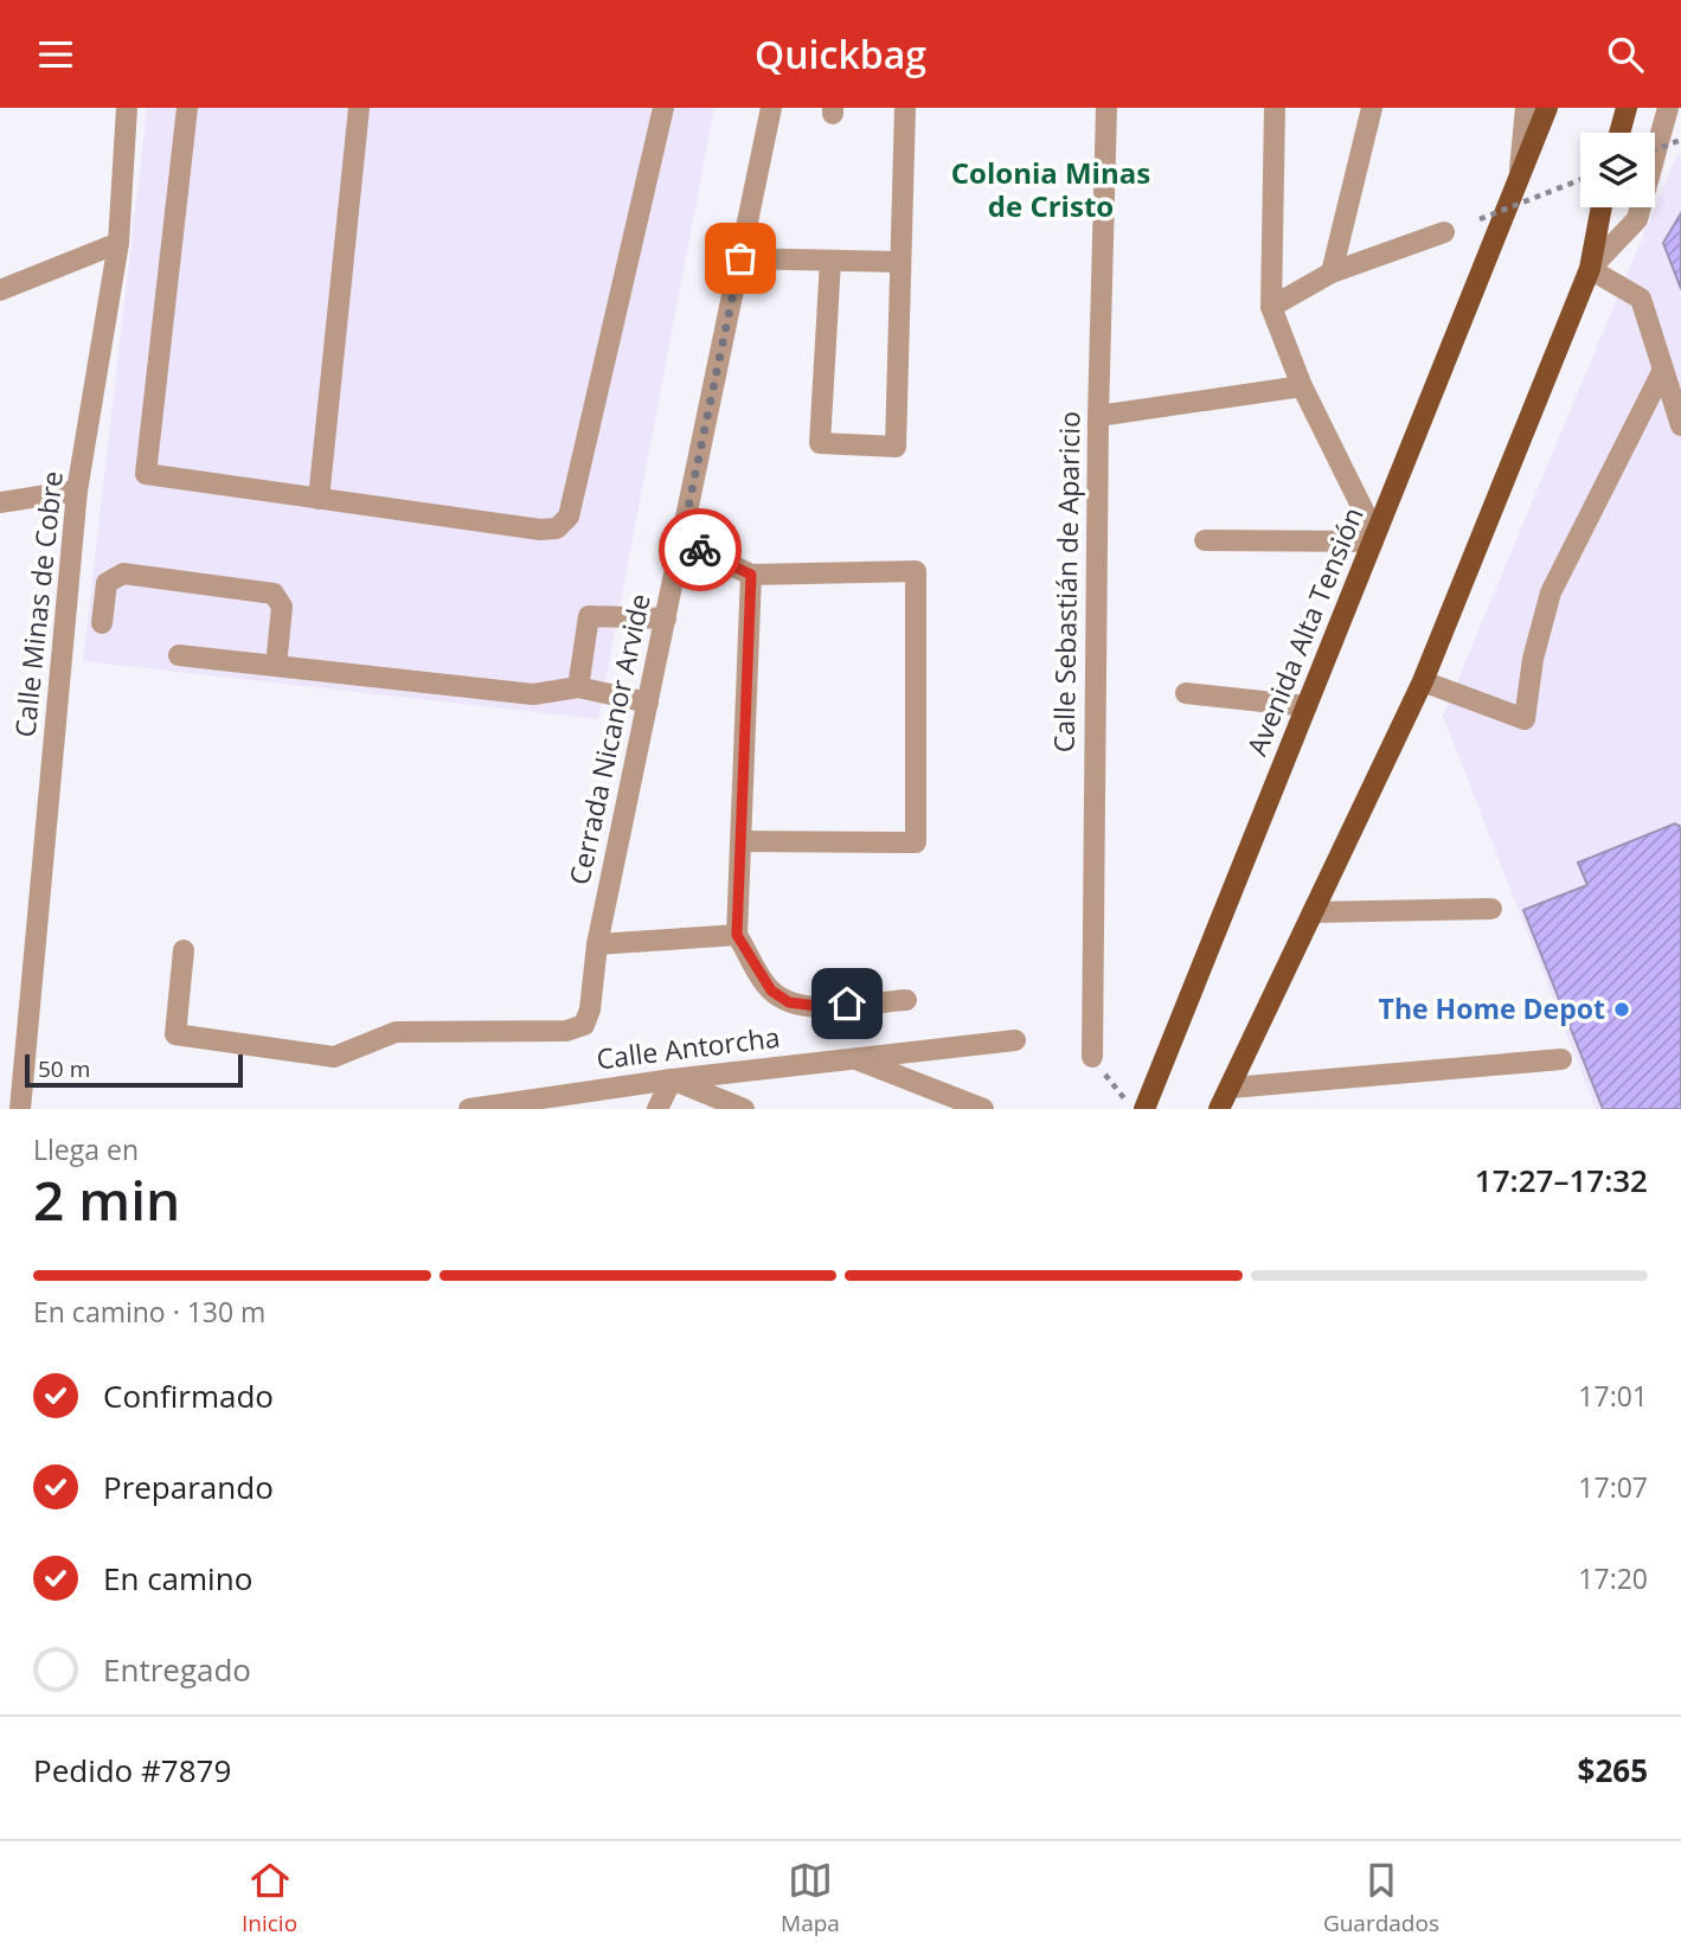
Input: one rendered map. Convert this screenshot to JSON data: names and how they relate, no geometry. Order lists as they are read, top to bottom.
{
  "streets": {
    "main road": ["Avenida Alta Tensión"],
    "street": [
      "Calle Sebastián de Aparicio",
      "Calle Minas de Cobre",
      "Cerrada Nicanor Arvide",
      "Calle Antorcha"
    ]
  },
  "districts": ["Colonia Minas de Cristo"],
  "places": ["The Home Depot"],
  "scale_bar": "50 m",
  "page": {
    "header": "Quickbag",
    "scale": "50 m",
    "heading": ["2 min", "Llega en", "17:27–17:32"],
    "panel": ["Pedido #7879", "$265"],
    "bar": "En camino · 130 m",
    "list": [
      ["Confirmado", "17:01"],
      ["Preparando", "17:07"],
      ["En camino", "17:20"],
      "Entregado"
    ],
    "tabs": ["Inicio", "Mapa", "Guardados"]
  }
}
